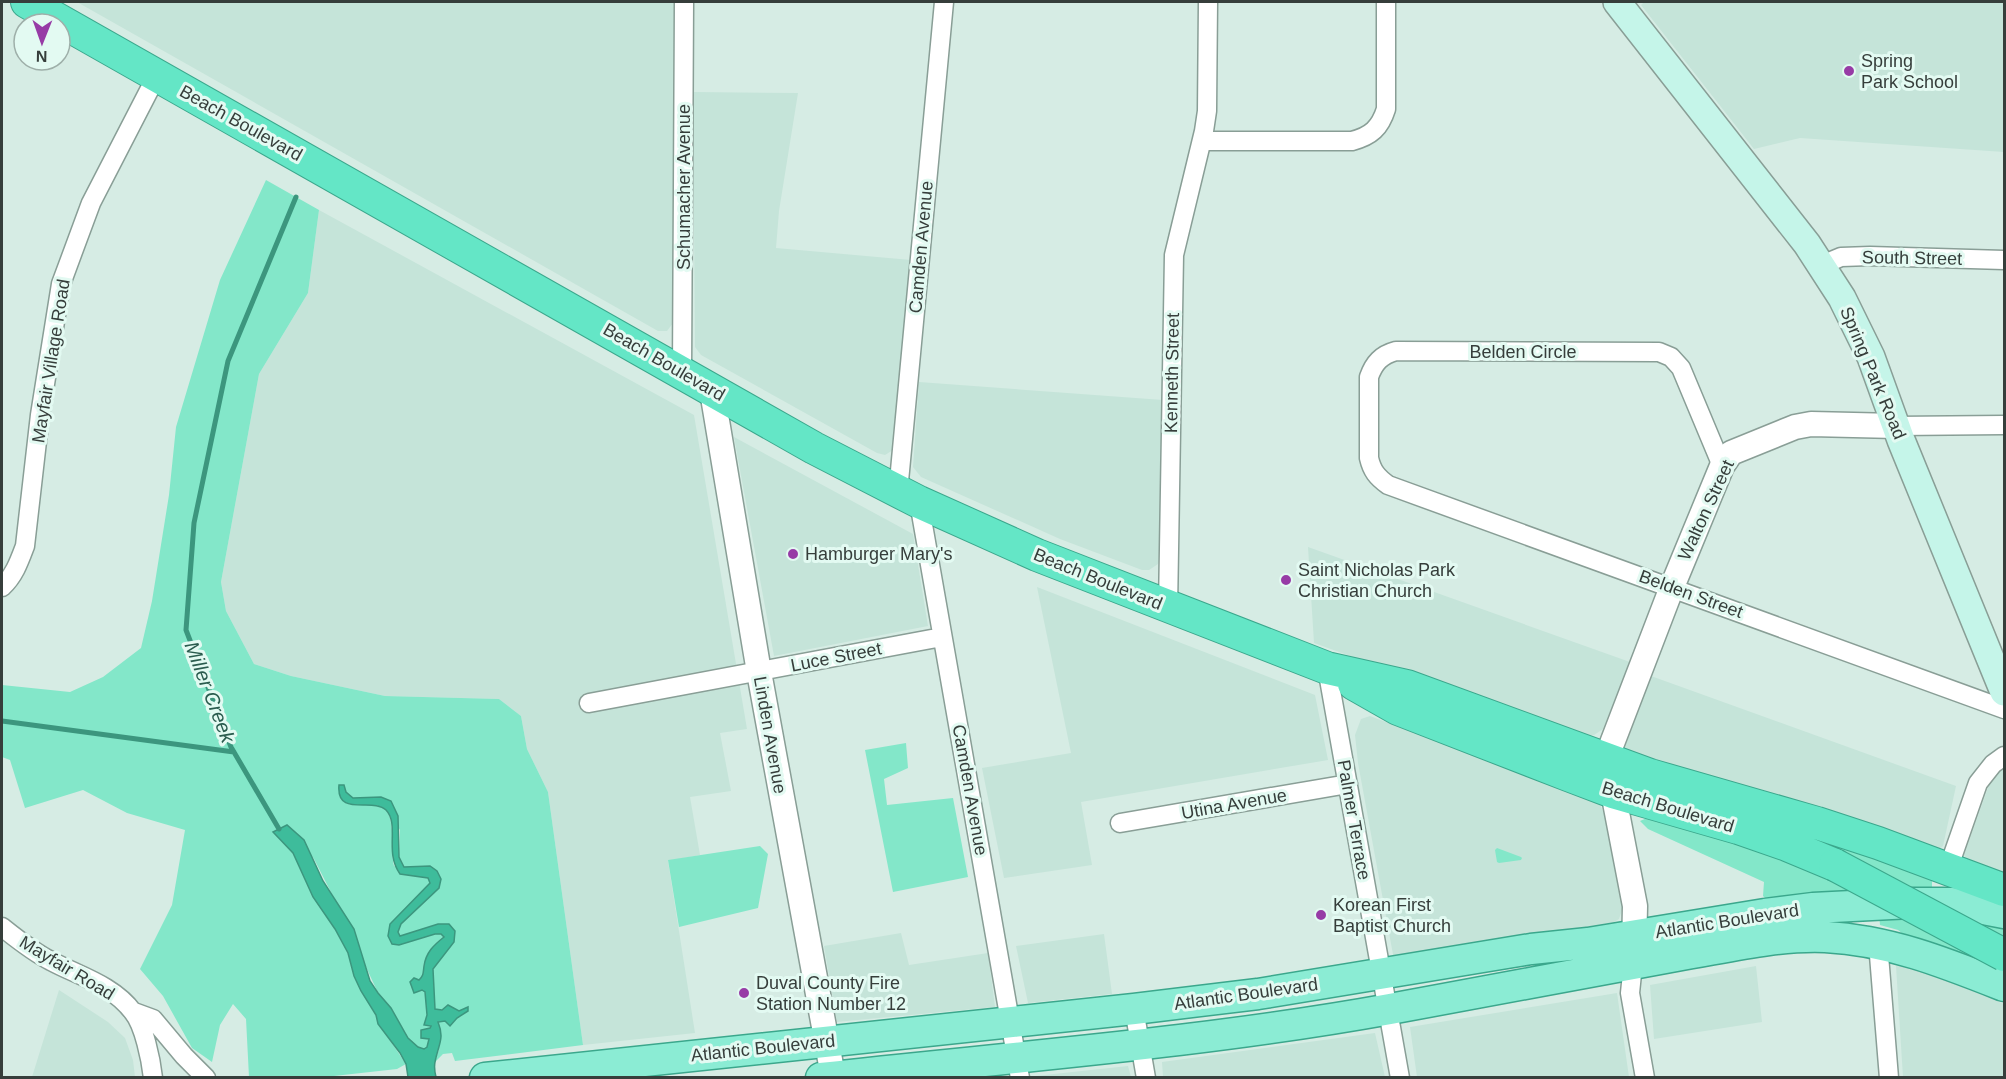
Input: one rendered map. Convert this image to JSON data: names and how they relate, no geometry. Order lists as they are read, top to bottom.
{
  "streets": {
    "highway": ["Beach Boulevard"],
    "main road": ["Spring Park Road", "Atlantic Boulevard"],
    "street": [
      "Schumacher Avenue",
      "Camden Avenue",
      "South Street",
      "Belden Circle",
      "Mayfair Village Road",
      "Kenneth Street",
      "Walton Street",
      "Belden Street",
      "Luce Street",
      "Linden Avenue",
      "Utina Avenue",
      "Palmer Terrace",
      "Mayfair Road"
    ]
  },
  "crossings": [
    ["Beach Boulevard", "Schumacher Avenue"],
    ["Beach Boulevard", "Camden Avenue"],
    ["Beach Boulevard", "Mayfair Village Road"],
    ["Beach Boulevard", "Kenneth Street"],
    ["Beach Boulevard", "Walton Street"],
    ["Beach Boulevard", "Linden Avenue"],
    ["Beach Boulevard", "Palmer Terrace"],
    ["Camden Avenue", "Luce Street"],
    ["Camden Avenue", "Atlantic Boulevard"],
    ["South Street", "Spring Park Road"],
    ["Belden Circle", "Walton Street"],
    ["Belden Circle", "Belden Street"],
    ["Spring Park Road", "Walton Street"],
    ["Walton Street", "Belden Street"],
    ["Luce Street", "Linden Avenue"],
    ["Linden Avenue", "Atlantic Boulevard"],
    ["Utina Avenue", "Palmer Terrace"],
    ["Palmer Terrace", "Atlantic Boulevard"]
  ],
  "water": ["Miller Creek"],
  "places": [
    "Spring Park School",
    "Hamburger Mary's",
    "Saint Nicholas Park Christian Church",
    "Korean First Baptist Church",
    "Duval County Fire Station Number 12"
  ],
  "north": "bottom"
}
